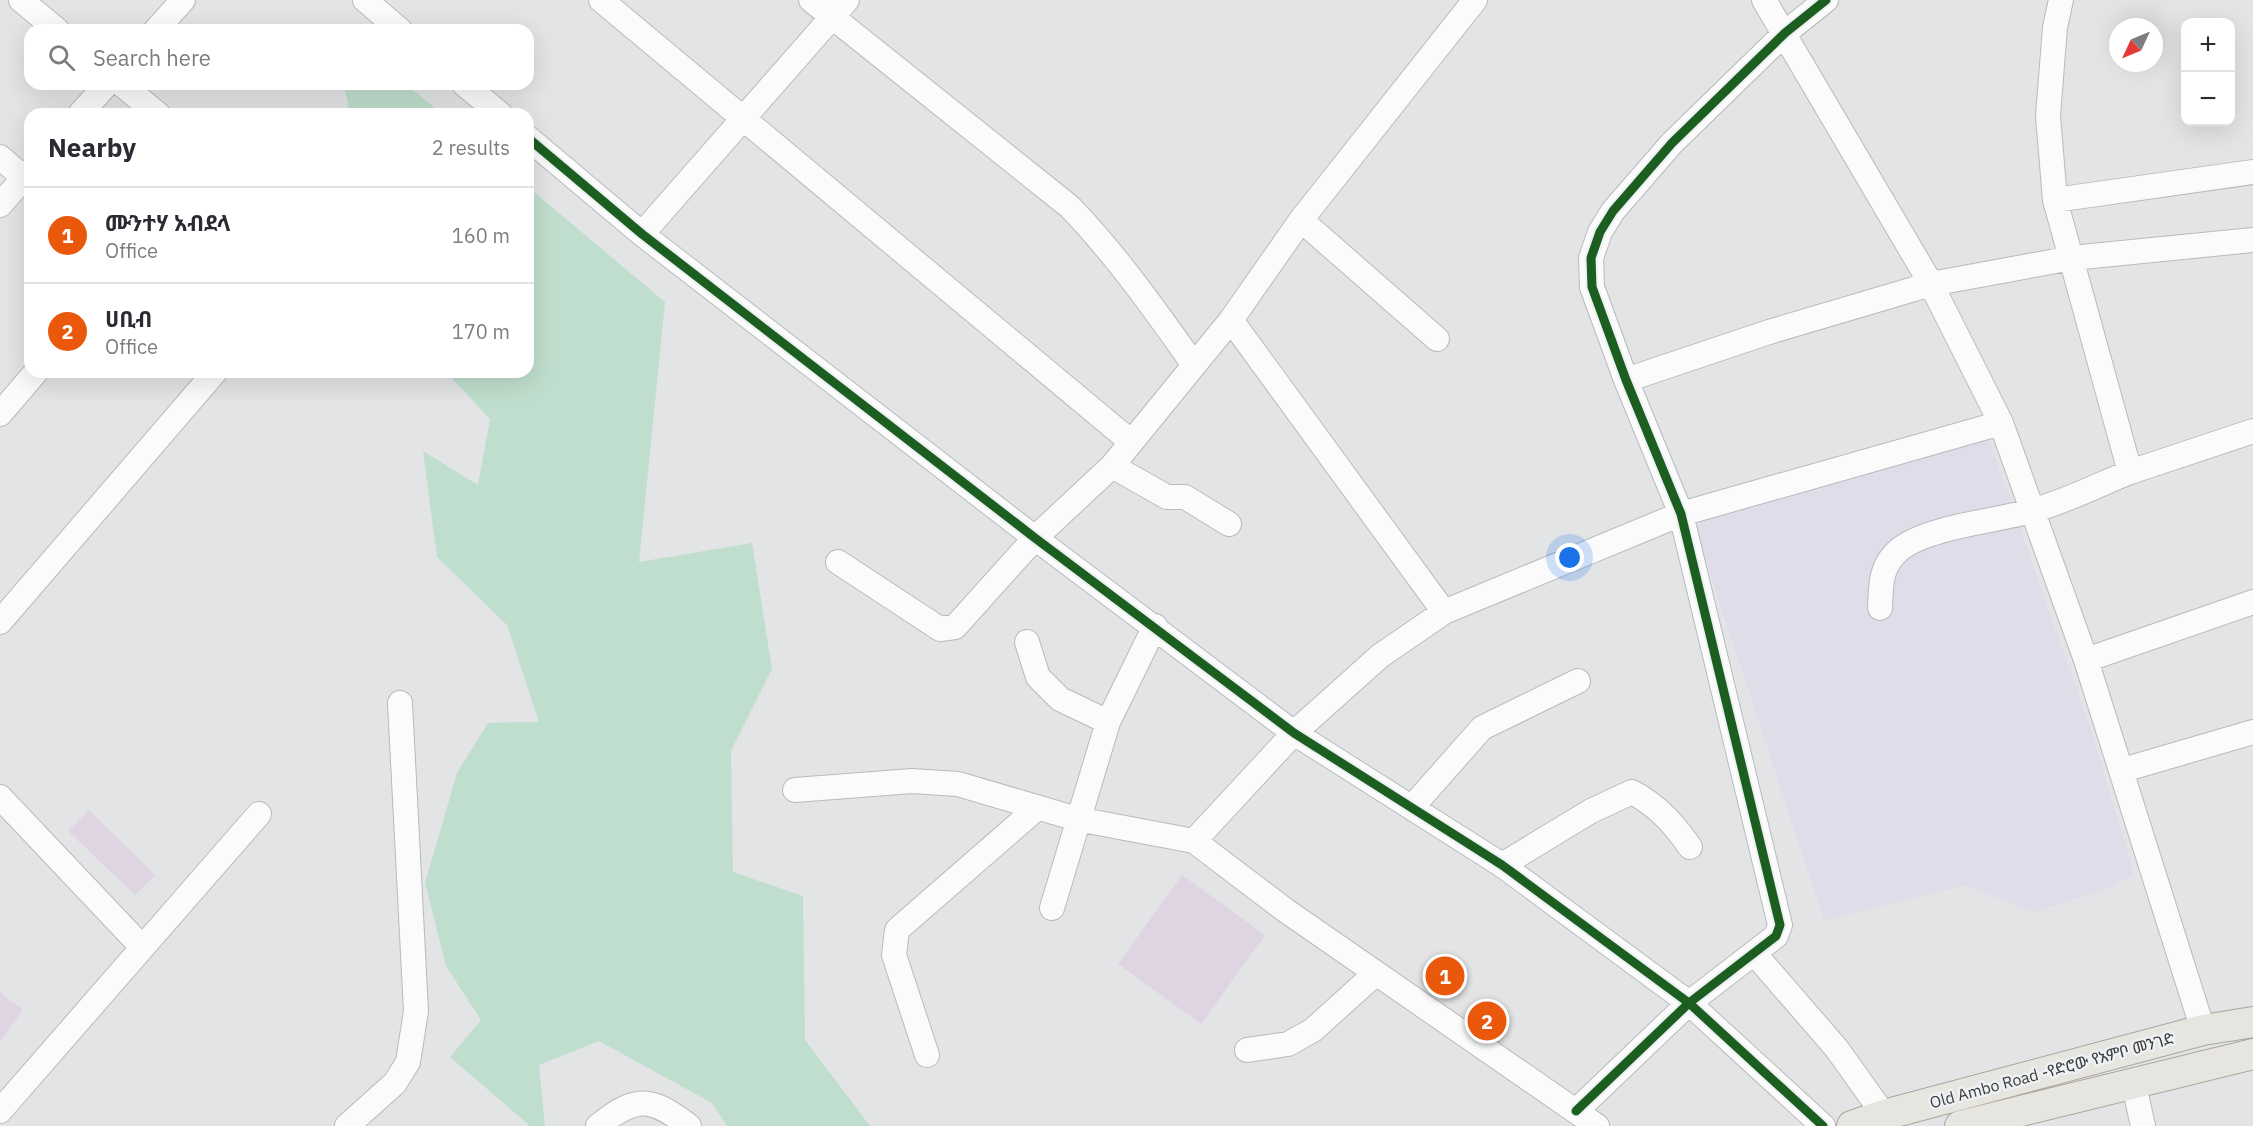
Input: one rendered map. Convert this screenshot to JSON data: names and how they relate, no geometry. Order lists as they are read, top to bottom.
{
  "streets": {
    "main road": ["Old Ambo Road -የድሮው የአምቦ መንገድ"]
  },
  "north": "bottom left",
  "page": {
    "map_buttons": ["+", "−"],
    "search": "Search here",
    "heading": ["Nearby", "2 results"],
    "list": [
      {
        "mark": "1",
        "name": "ሙንተሃ አብደላ",
        "note": "Office",
        "value": "160 m"
      },
      {
        "mark": "2",
        "name": "ሀቢብ",
        "note": "Office",
        "value": "170 m"
      }
    ],
    "pins": ["1", "2"]
  }
}
